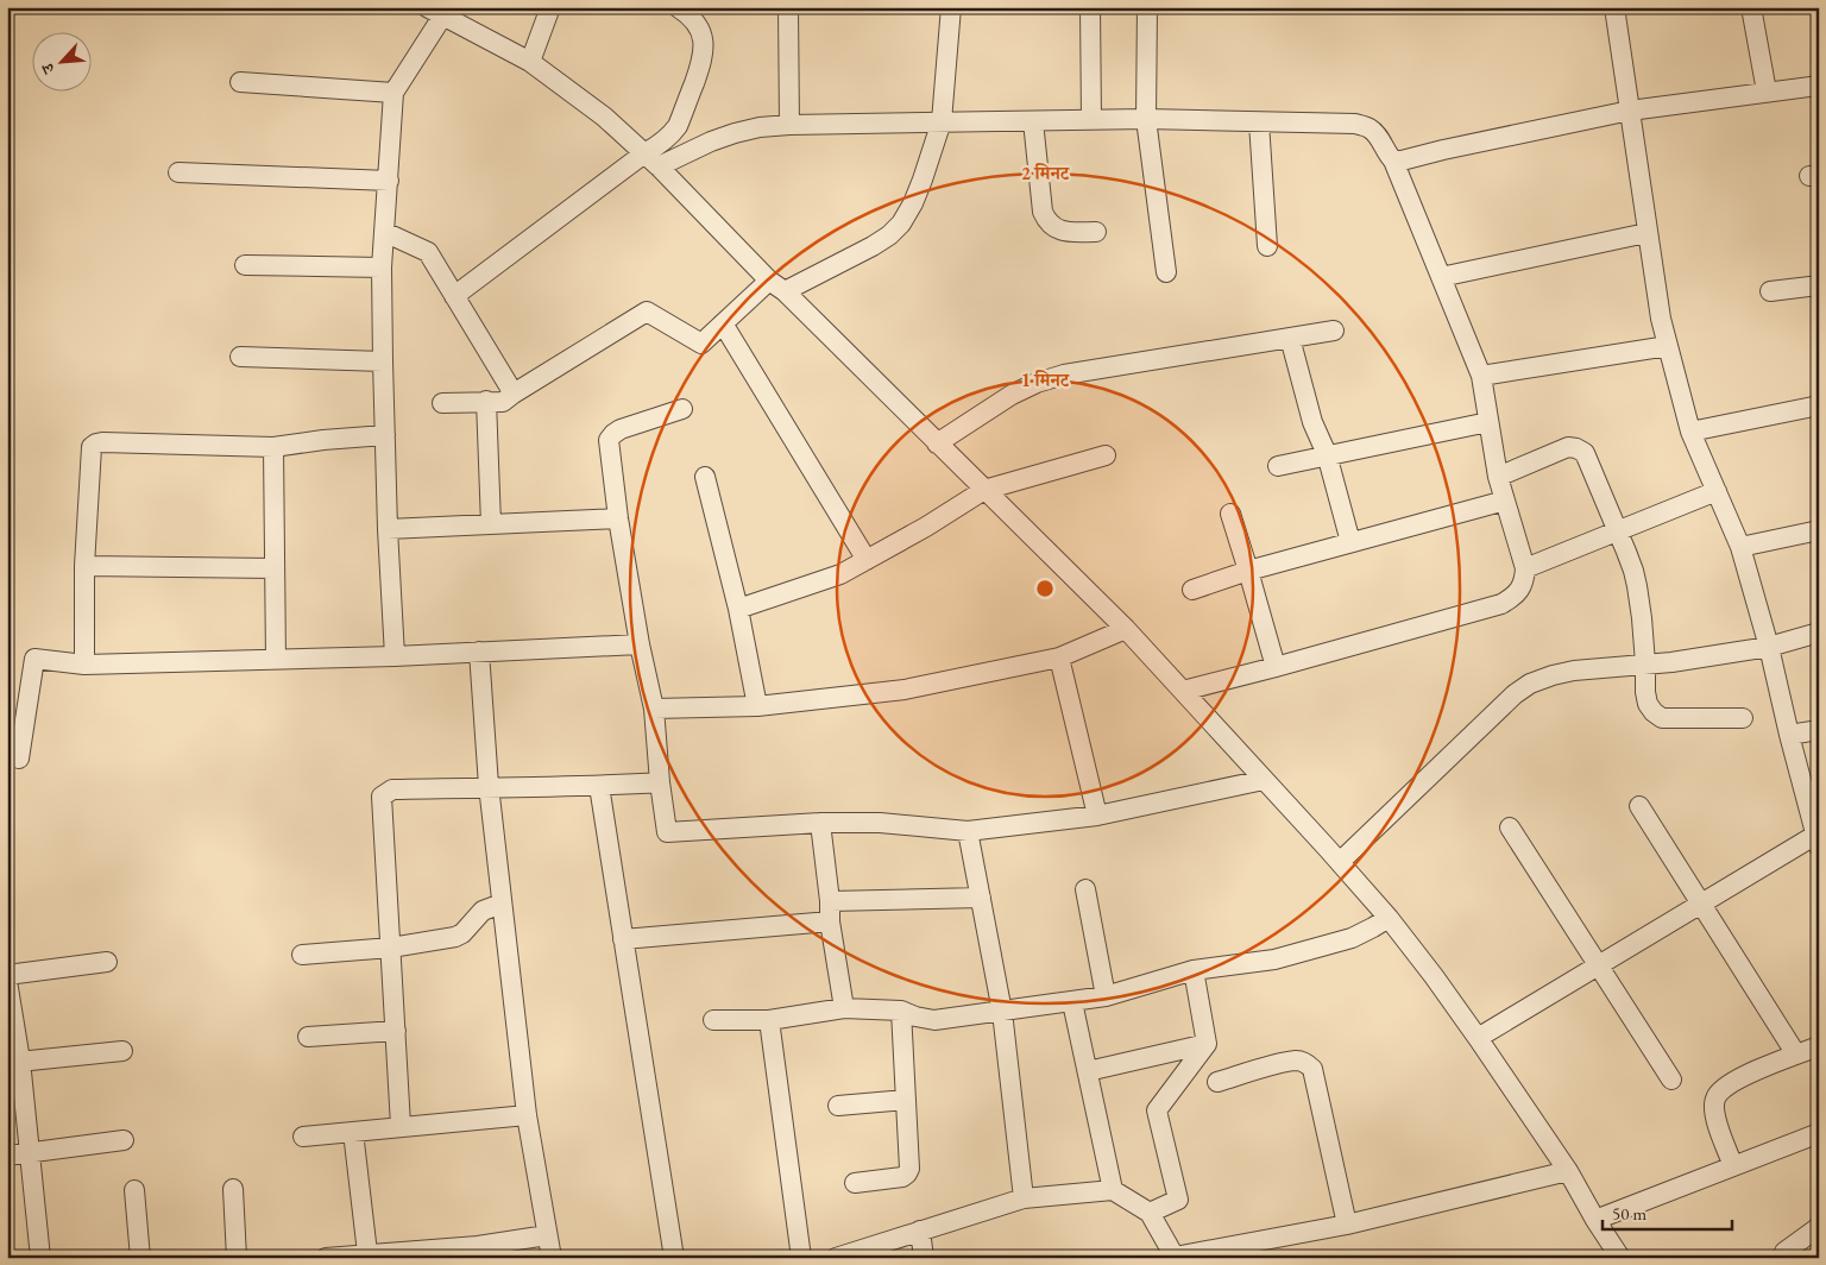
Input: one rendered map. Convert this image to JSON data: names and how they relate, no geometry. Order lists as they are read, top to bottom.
{
  "scale_bar": "50 m",
  "north": "bottom left",
  "rings": ["2 मिनट", "1 मिनट"]
}
